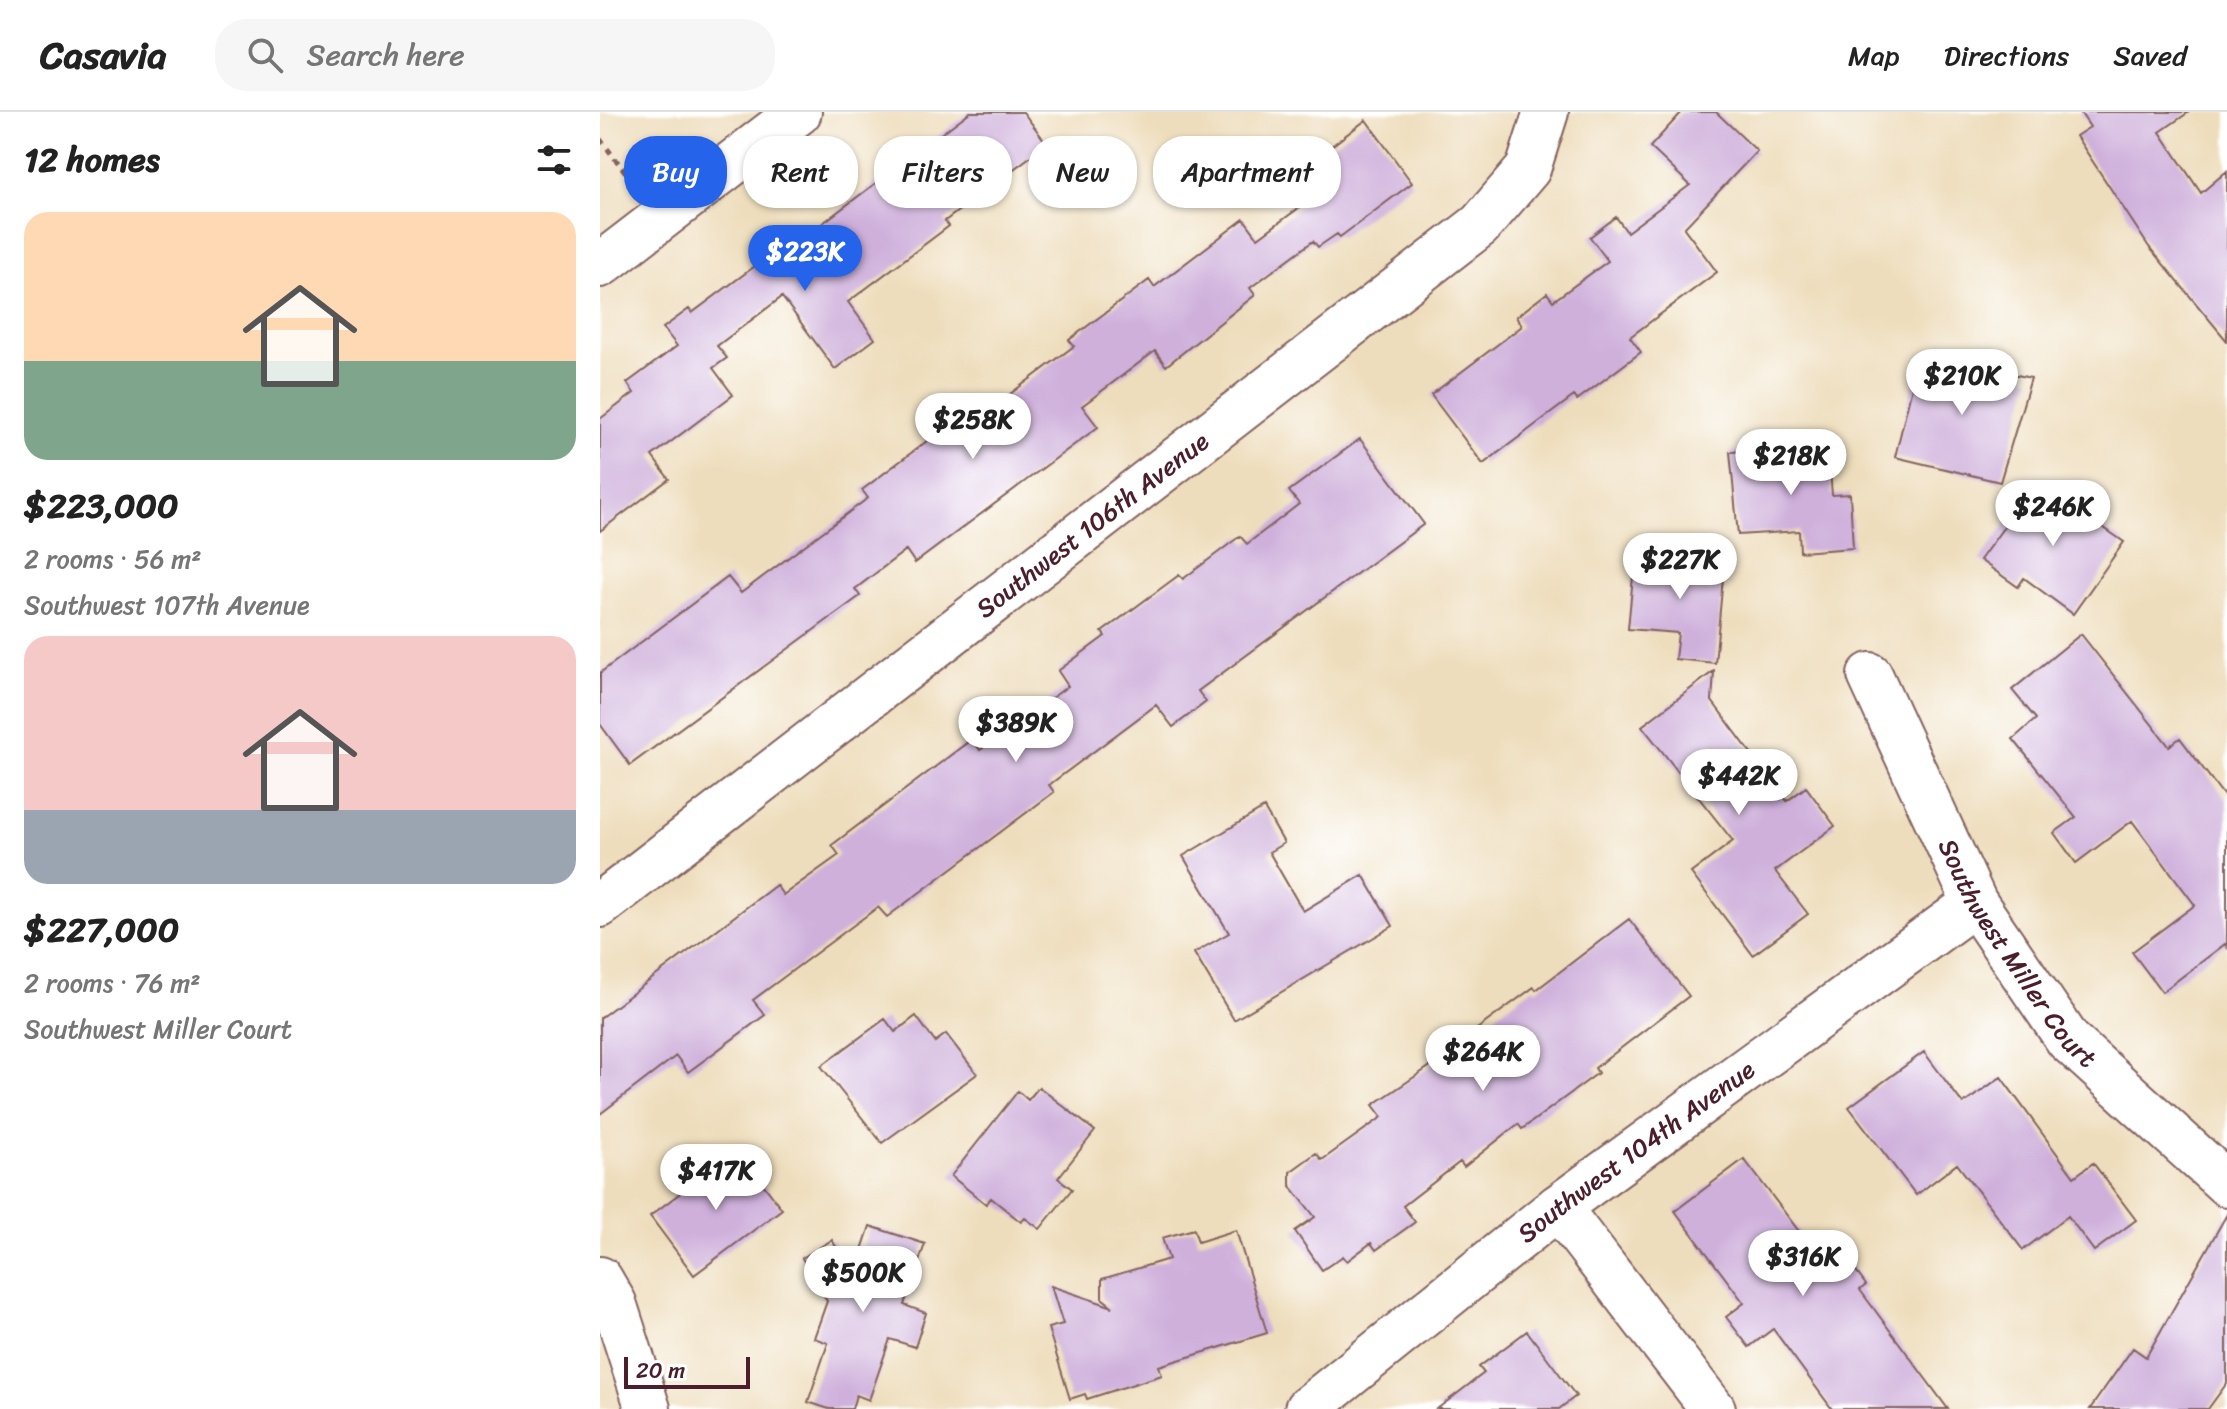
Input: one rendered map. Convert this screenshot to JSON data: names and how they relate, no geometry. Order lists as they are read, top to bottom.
{
  "streets": {
    "street": ["Southwest 106th Avenue", "Southwest Miller Court", "Southwest 104th Avenue"]
  },
  "crossings": [
    ["Southwest Miller Court", "Southwest 104th Avenue"]
  ],
  "scale_bar": "20 m",
  "page": {
    "header": "Casavia",
    "search": "Search here",
    "nav": ["Map", "Directions", "Saved"],
    "heading": "12 homes",
    "chip": [
      "Buy",
      "Rent",
      "Filters",
      "New",
      "Apartment"
    ],
    "list": [
      {
        "name": "$223,000",
        "note": "2 rooms · 56 m² · Southwest 107th Avenue"
      },
      {
        "name": "$227,000",
        "note": "2 rooms · 76 m² · Southwest Miller Court"
      }
    ],
    "price": [
      "$223K",
      "$210K",
      "$258K",
      "$218K",
      "$246K",
      "$227K",
      "$389K",
      "$442K",
      "$264K",
      "$417K",
      "$316K",
      "$500K"
    ],
    "scale": "20 m"
  }
}
